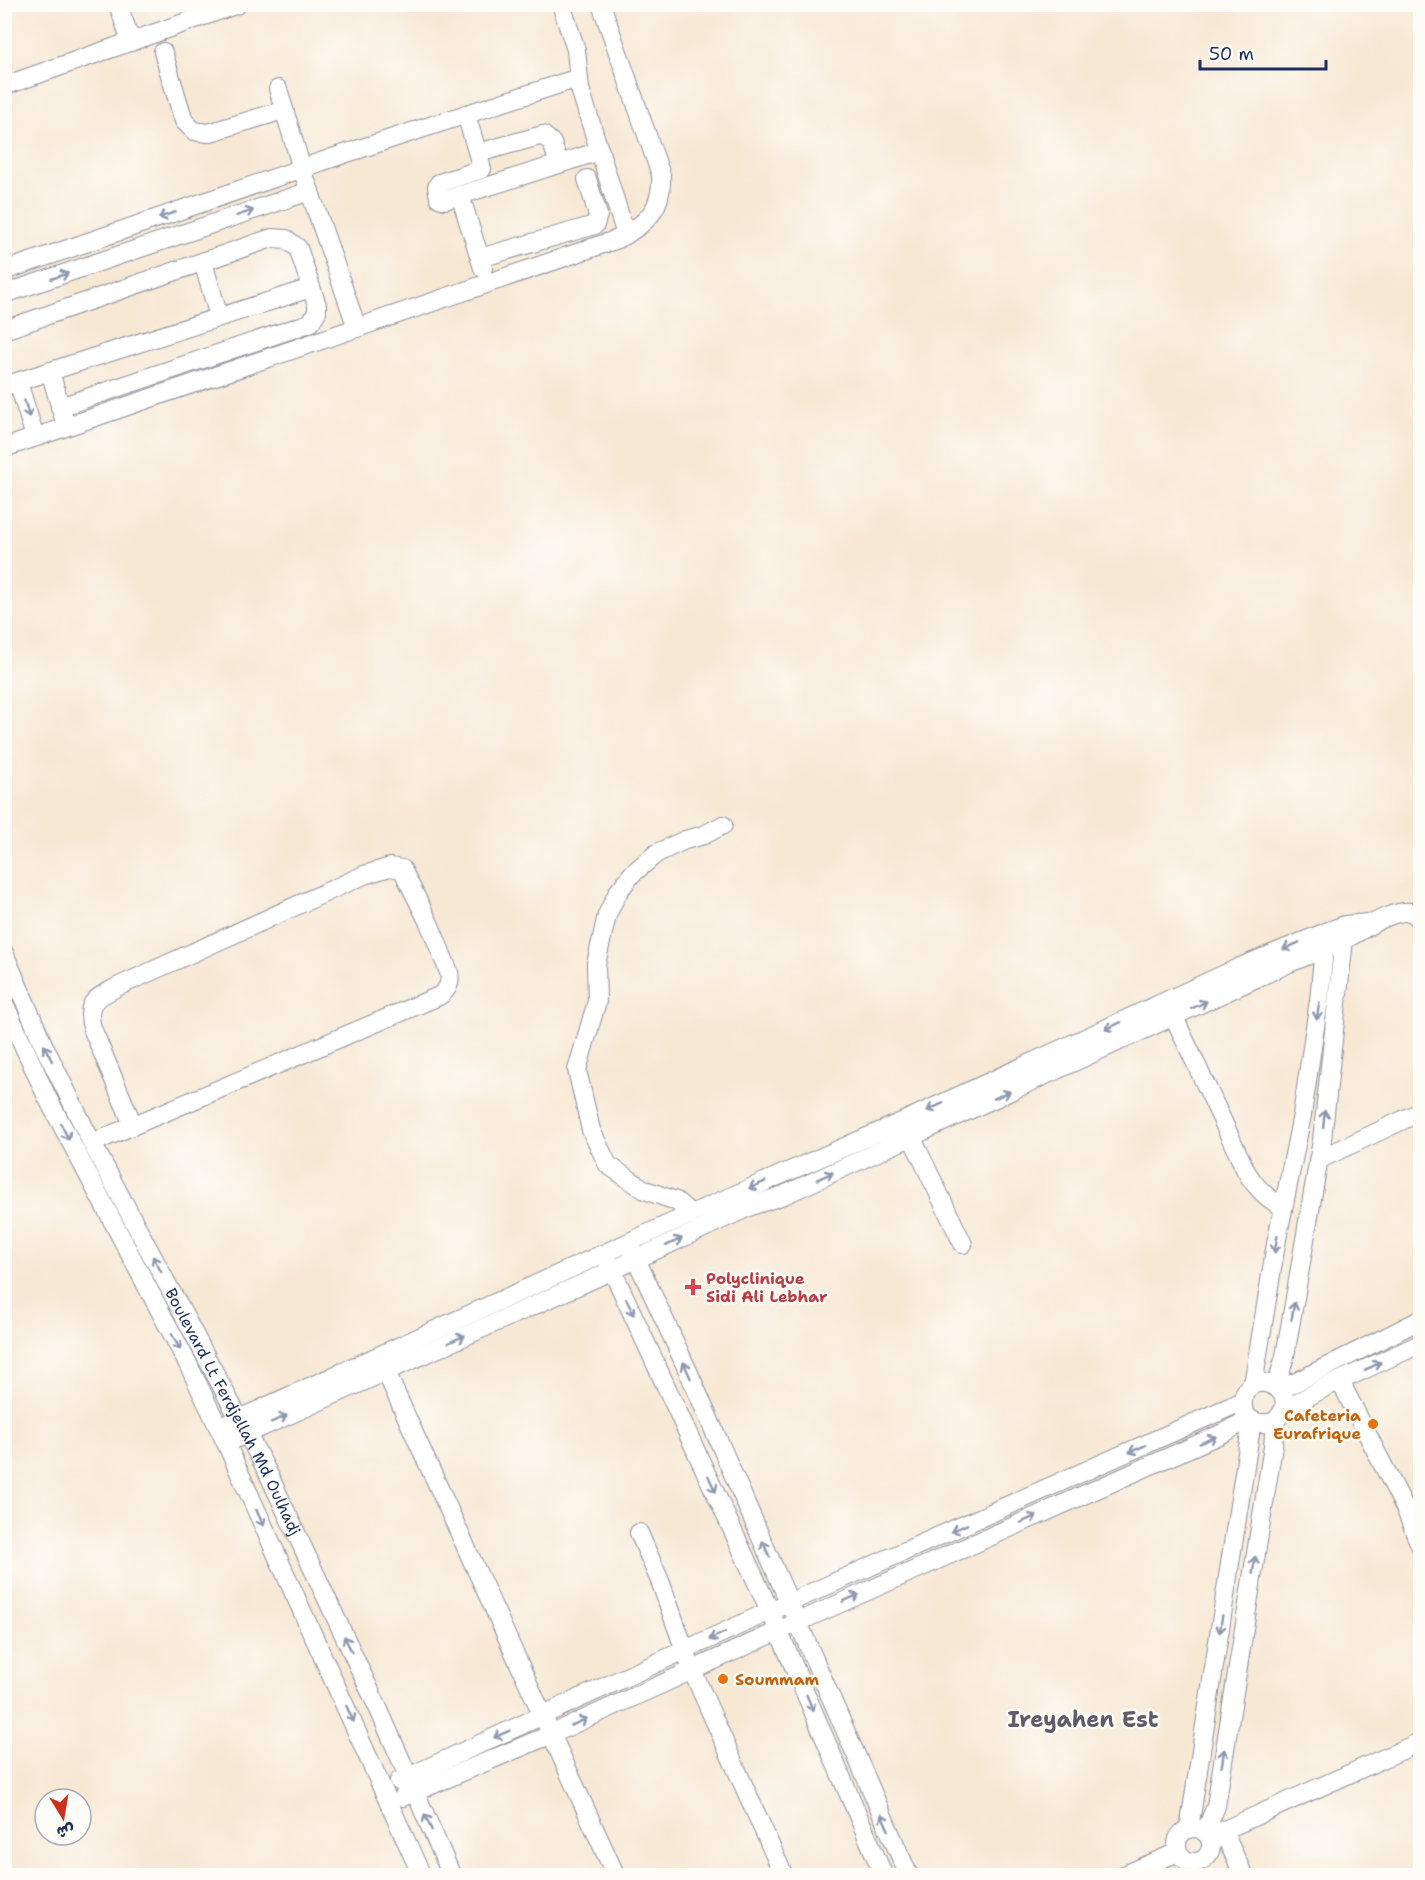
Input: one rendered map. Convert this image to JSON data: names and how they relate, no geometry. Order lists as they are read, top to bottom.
{
  "streets": {
    "street": ["Boulevard Lt Ferdjellah Md Oulhadj"]
  },
  "districts": ["Ireyahen Est"],
  "places": {
    "health": ["Polyclinique Sidi Ali Lebhar"],
    "other": ["Cafeteria Eurafrique", "Soummam"]
  },
  "scale_bar": "50 m",
  "north": "bottom"
}
